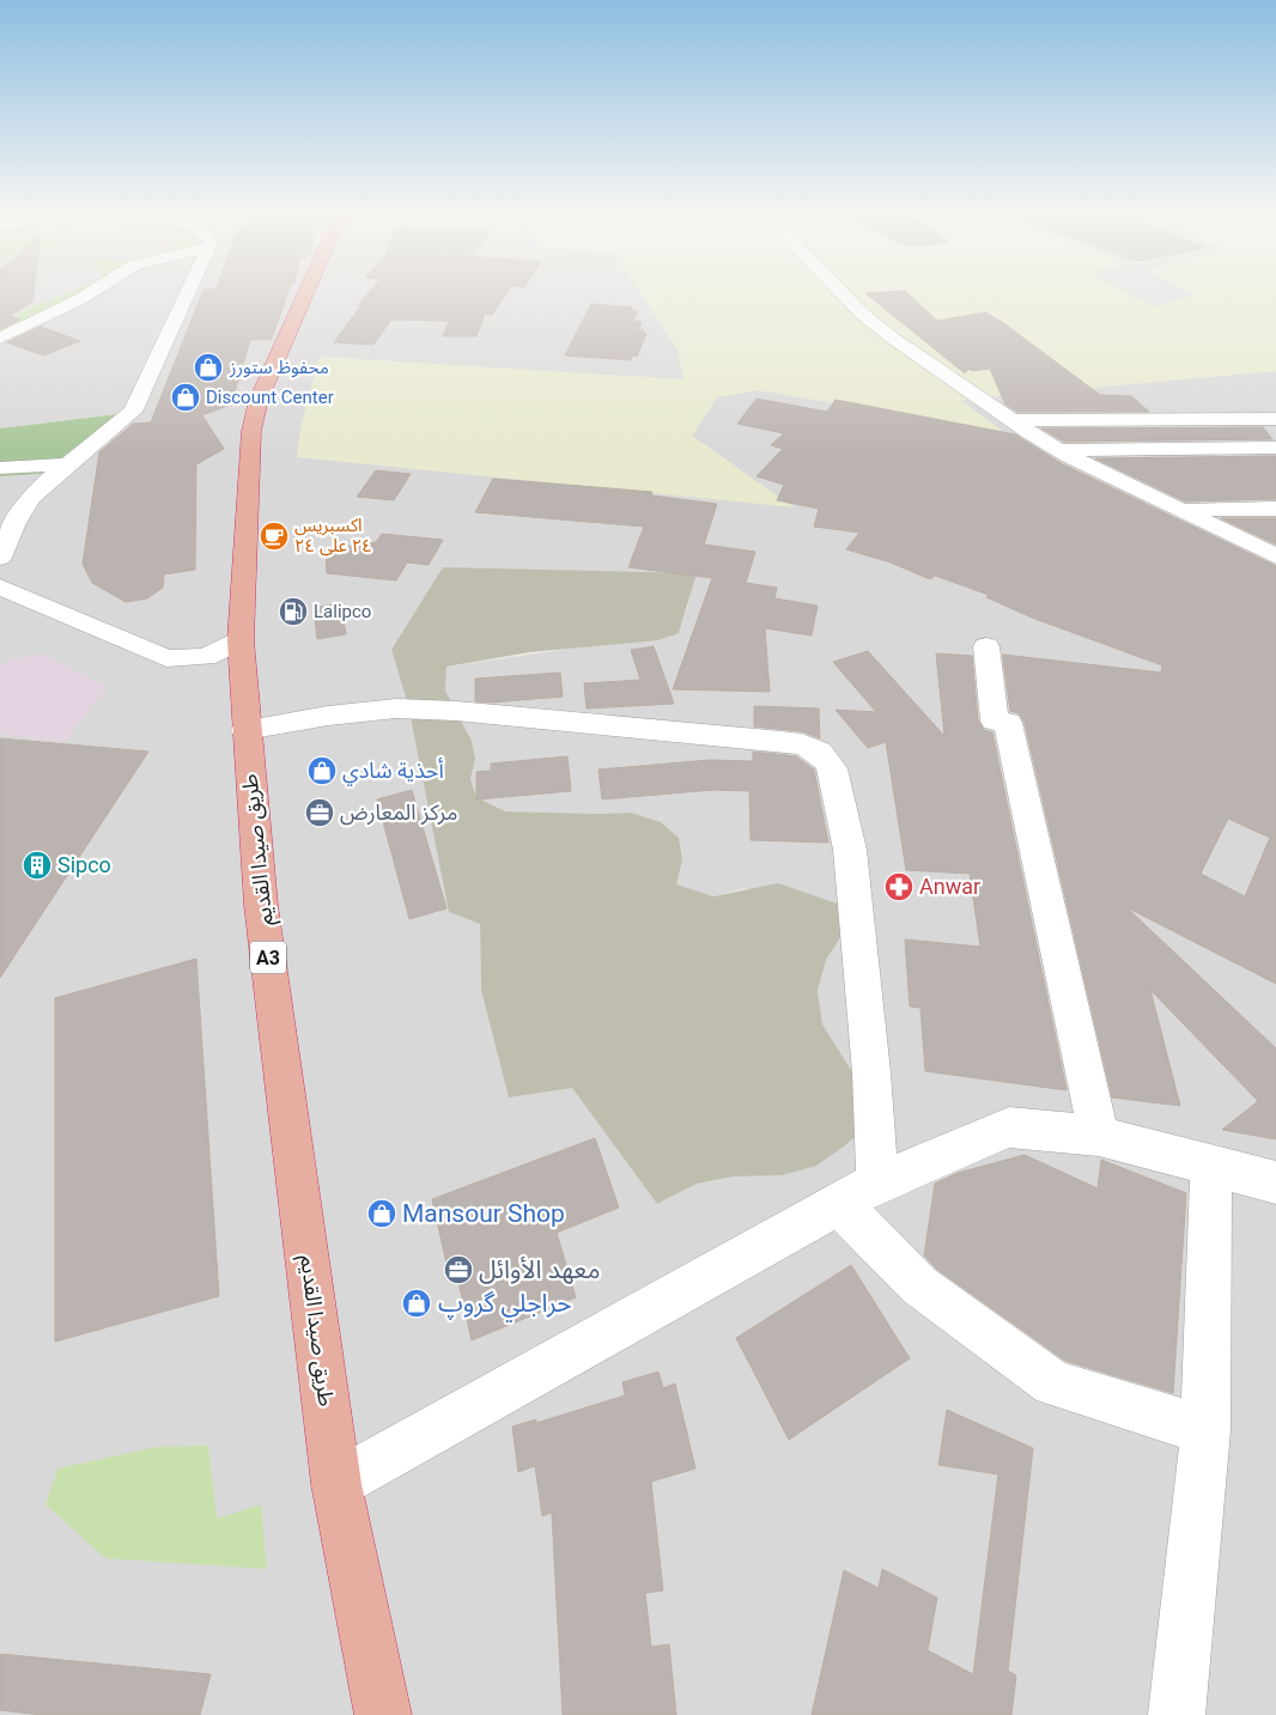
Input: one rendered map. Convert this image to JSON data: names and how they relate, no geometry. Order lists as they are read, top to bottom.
{
  "streets": {
    "highway": ["طريق صيدا القديم", "A3"]
  },
  "places": {
    "shop": [
      "محفوظ ستورز",
      "Discount Center",
      "أحذية شادي",
      "Mansour Shop",
      "حراجلي گروپ"
    ],
    "cafe": ["اكسبريس ٢٤ على ٢٤"],
    "fuel station": ["Lalipco"],
    "office": ["مركز المعارض", "معهد الأوائل"],
    "building": ["Sipco"],
    "pharmacy": ["Anwar"]
  }
}
